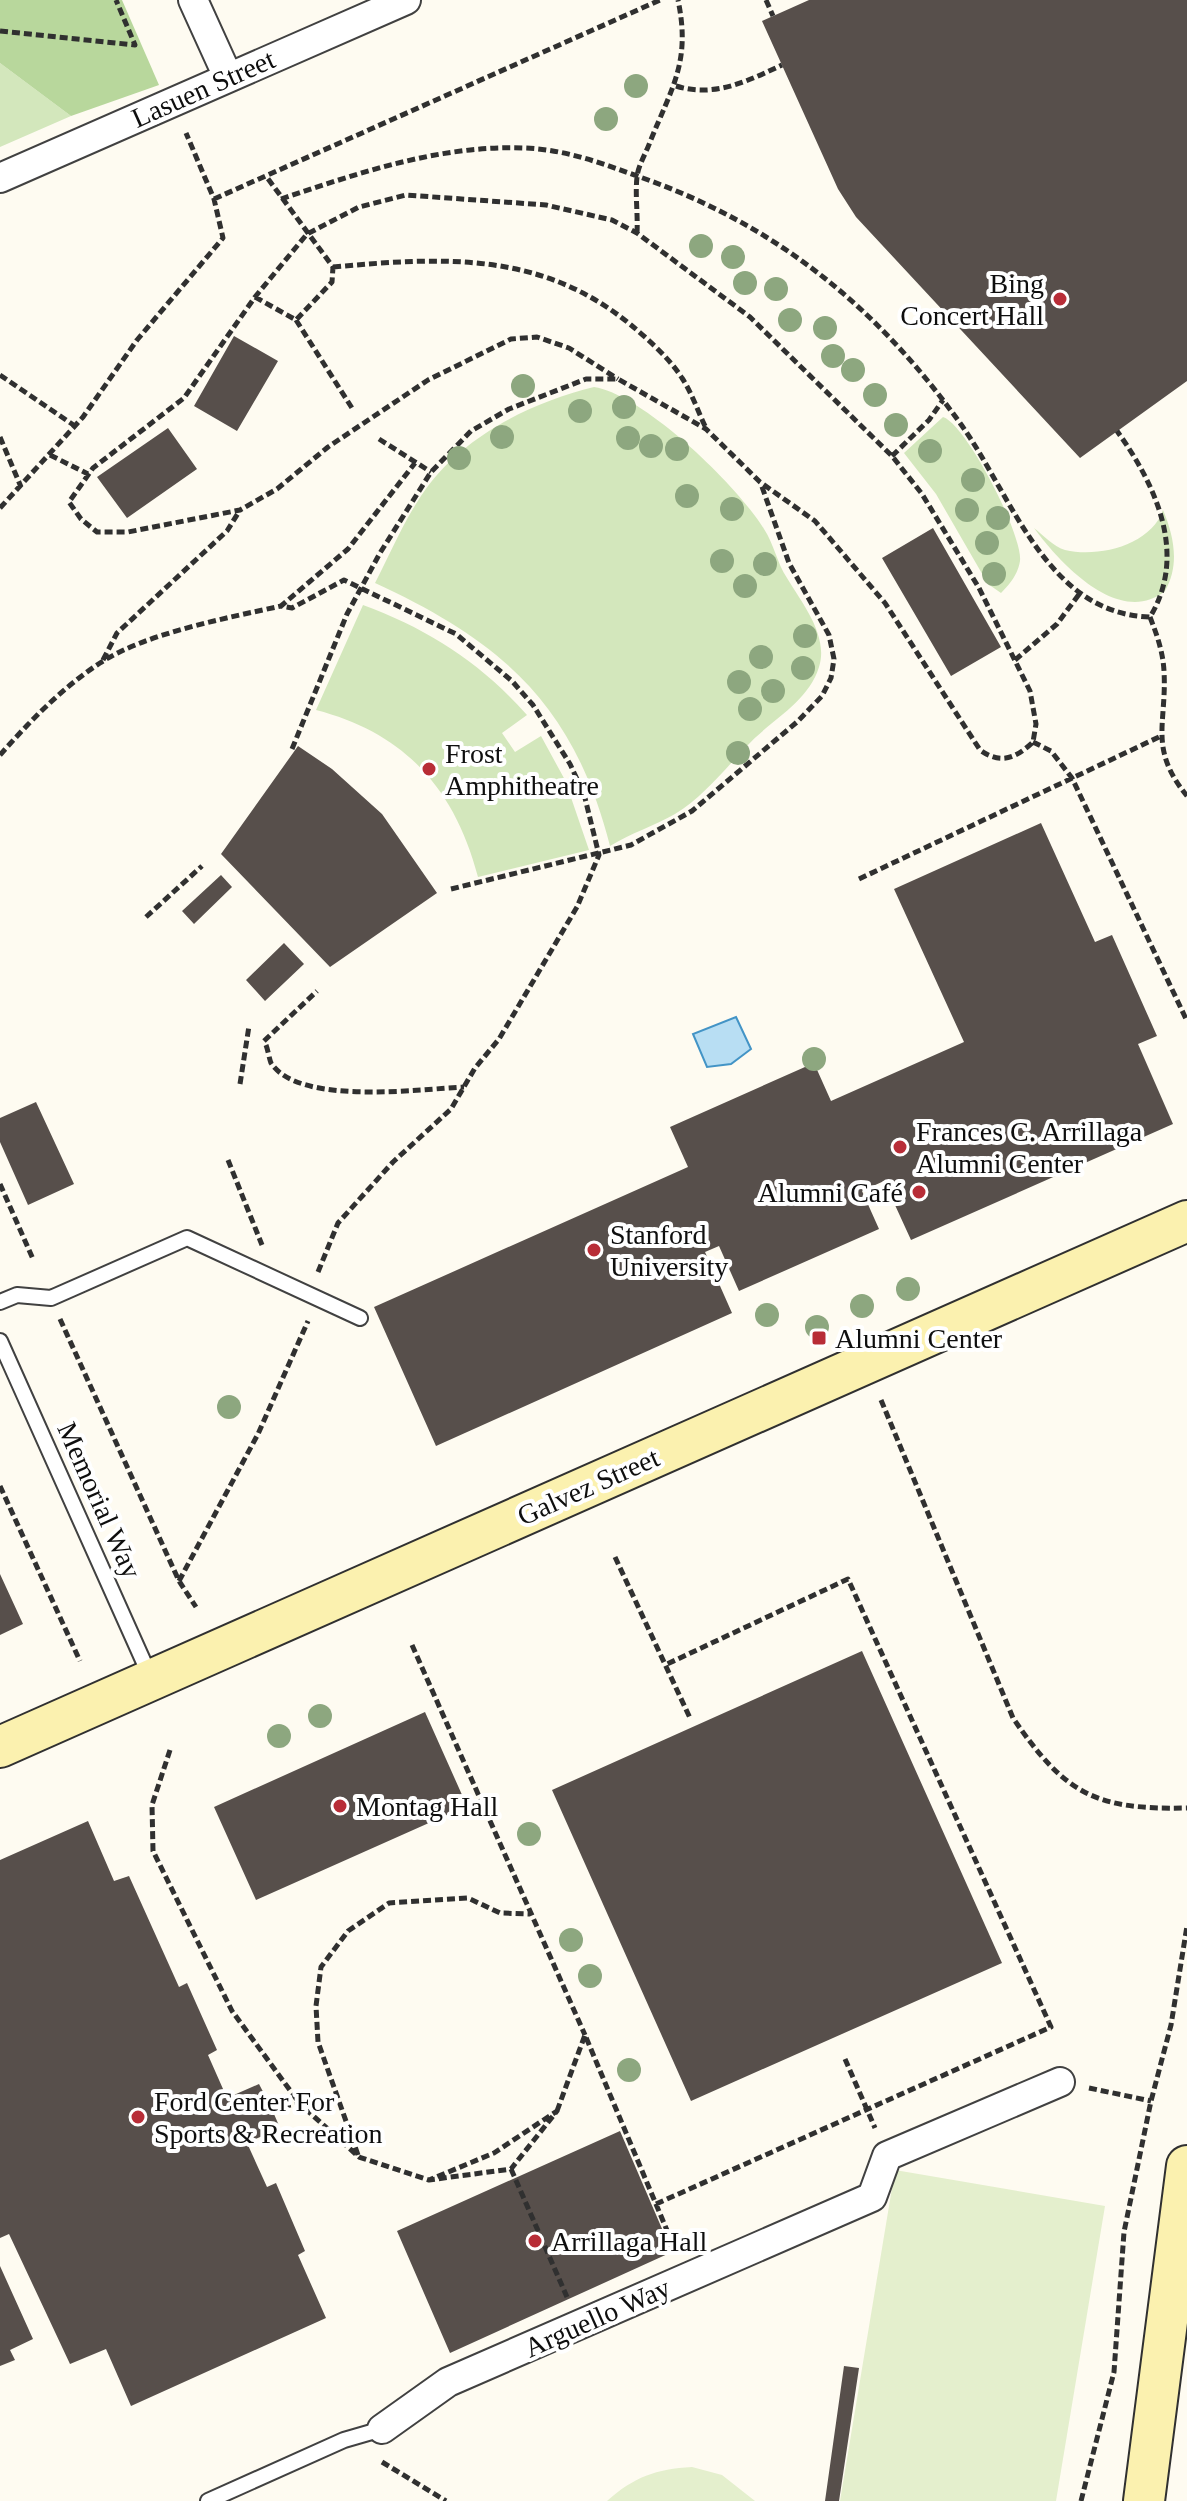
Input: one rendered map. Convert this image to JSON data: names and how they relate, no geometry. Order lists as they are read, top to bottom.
{
  "streets": {
    "street": ["Lasuen Street", "Galvez Street", "Arguello Way"],
    "lane": ["Memorial Way"]
  },
  "crossings": [
    ["Galvez Street", "Memorial Way"]
  ],
  "places": {
    "other": [
      "Bing Concert Hall",
      "Frost Amphitheatre",
      "Frances C. Arrillaga Alumni Center",
      "Alumni Café",
      "Stanford University",
      "Montag Hall",
      "Ford Center For Sports & Recreation",
      "Arrillaga Hall"
    ],
    "transit": ["Alumni Center"]
  }
}
